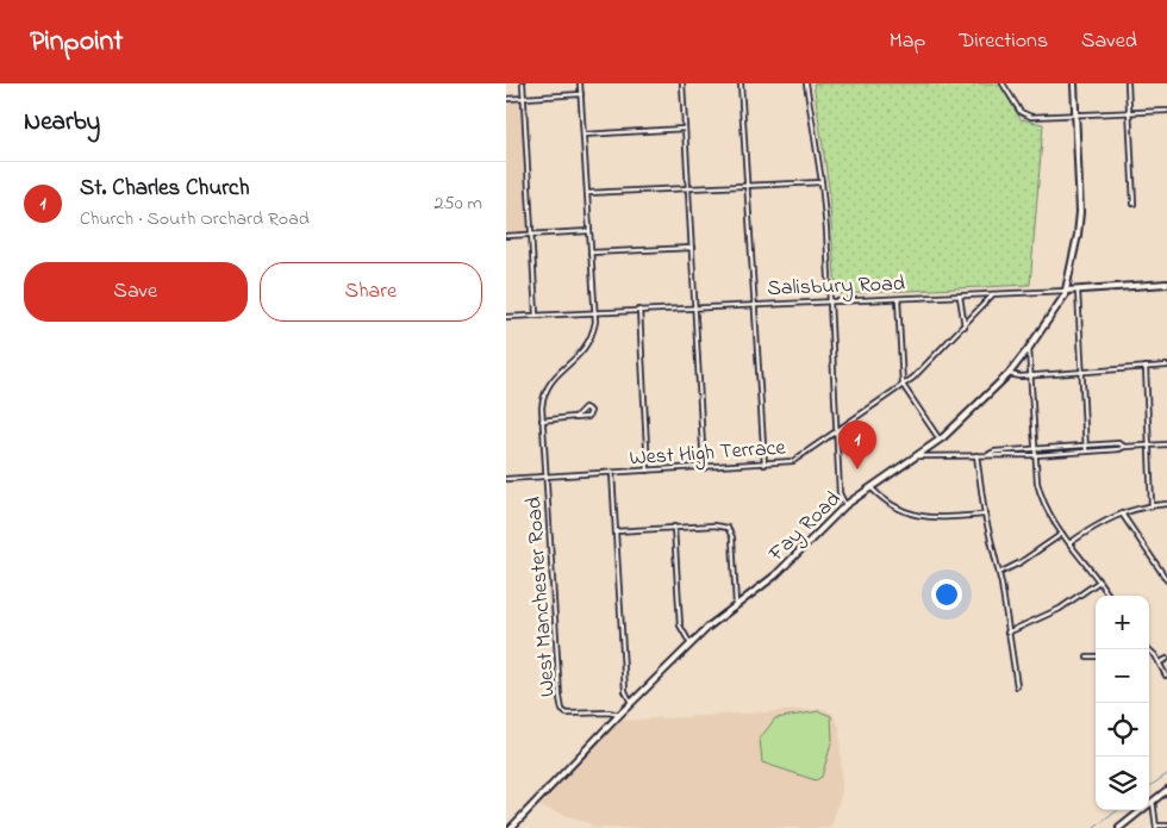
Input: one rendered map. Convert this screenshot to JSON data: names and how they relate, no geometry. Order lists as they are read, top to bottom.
{
  "streets": {
    "street": [
      "Salisbury Road",
      "West High Terrace",
      "Fay Road",
      "West Manchester Road"
    ]
  },
  "crossings": [
    ["Salisbury Road", "West High Terrace"],
    ["Salisbury Road", "Fay Road"],
    ["Salisbury Road", "West Manchester Road"],
    ["West High Terrace", "West Manchester Road"],
    ["Fay Road", "West Manchester Road"]
  ],
  "page": {
    "header": "Pinpoint",
    "nav": ["Map", "Directions", "Saved"],
    "heading": "Nearby",
    "list": [
      {
        "mark": "1",
        "name": "St. Charles Church",
        "note": "Church · South Orchard Road",
        "value": "250 m"
      }
    ],
    "buttons": ["Save", "Share"],
    "pins": "1",
    "map_buttons": ["+", "−"]
  }
}
